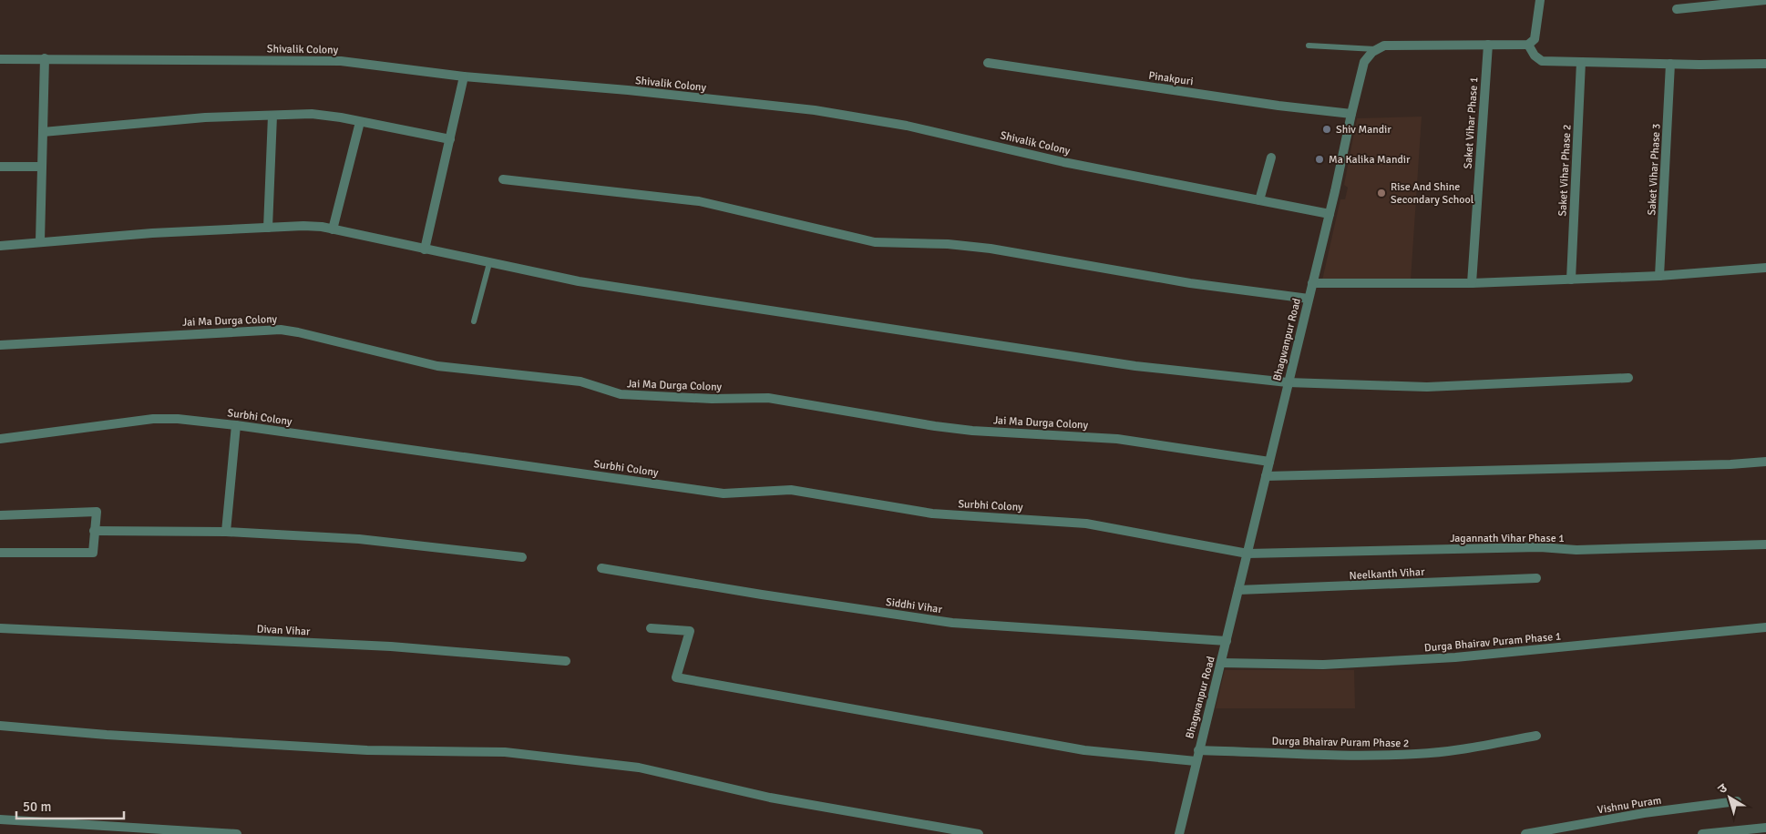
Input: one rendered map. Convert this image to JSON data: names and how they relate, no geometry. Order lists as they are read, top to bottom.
{
  "streets": {
    "street": [
      "Shivalik Colony",
      "Pinakpuri",
      "Saket Vihar Phase 1",
      "Saket Vihar Phase 3",
      "Saket Vihar Phase 2",
      "Jai Ma Durga Colony",
      "Bhagwanpur Road",
      "Surbhi Colony",
      "Jagannath Vihar Phase 1",
      "Neelkanth Vihar",
      "Siddhi Vihar",
      "Divan Vihar",
      "Durga Bhairav Puram Phase 1",
      "Durga Bhairav Puram Phase 2",
      "Vishnu Puram"
    ]
  },
  "crossings": [
    ["Shivalik Colony", "Bhagwanpur Road"],
    ["Pinakpuri", "Bhagwanpur Road"],
    ["Jai Ma Durga Colony", "Bhagwanpur Road"],
    ["Bhagwanpur Road", "Surbhi Colony"],
    ["Bhagwanpur Road", "Jagannath Vihar Phase 1"],
    ["Bhagwanpur Road", "Neelkanth Vihar"],
    ["Bhagwanpur Road", "Siddhi Vihar"],
    ["Bhagwanpur Road", "Durga Bhairav Puram Phase 1"],
    ["Bhagwanpur Road", "Durga Bhairav Puram Phase 2"],
    ["Surbhi Colony", "Jagannath Vihar Phase 1"]
  ],
  "places": ["Shiv Mandir", "Ma Kalika Mandir", "Rise And Shine Secondary School"],
  "scale_bar": "50 m",
  "north": "top left"
}
